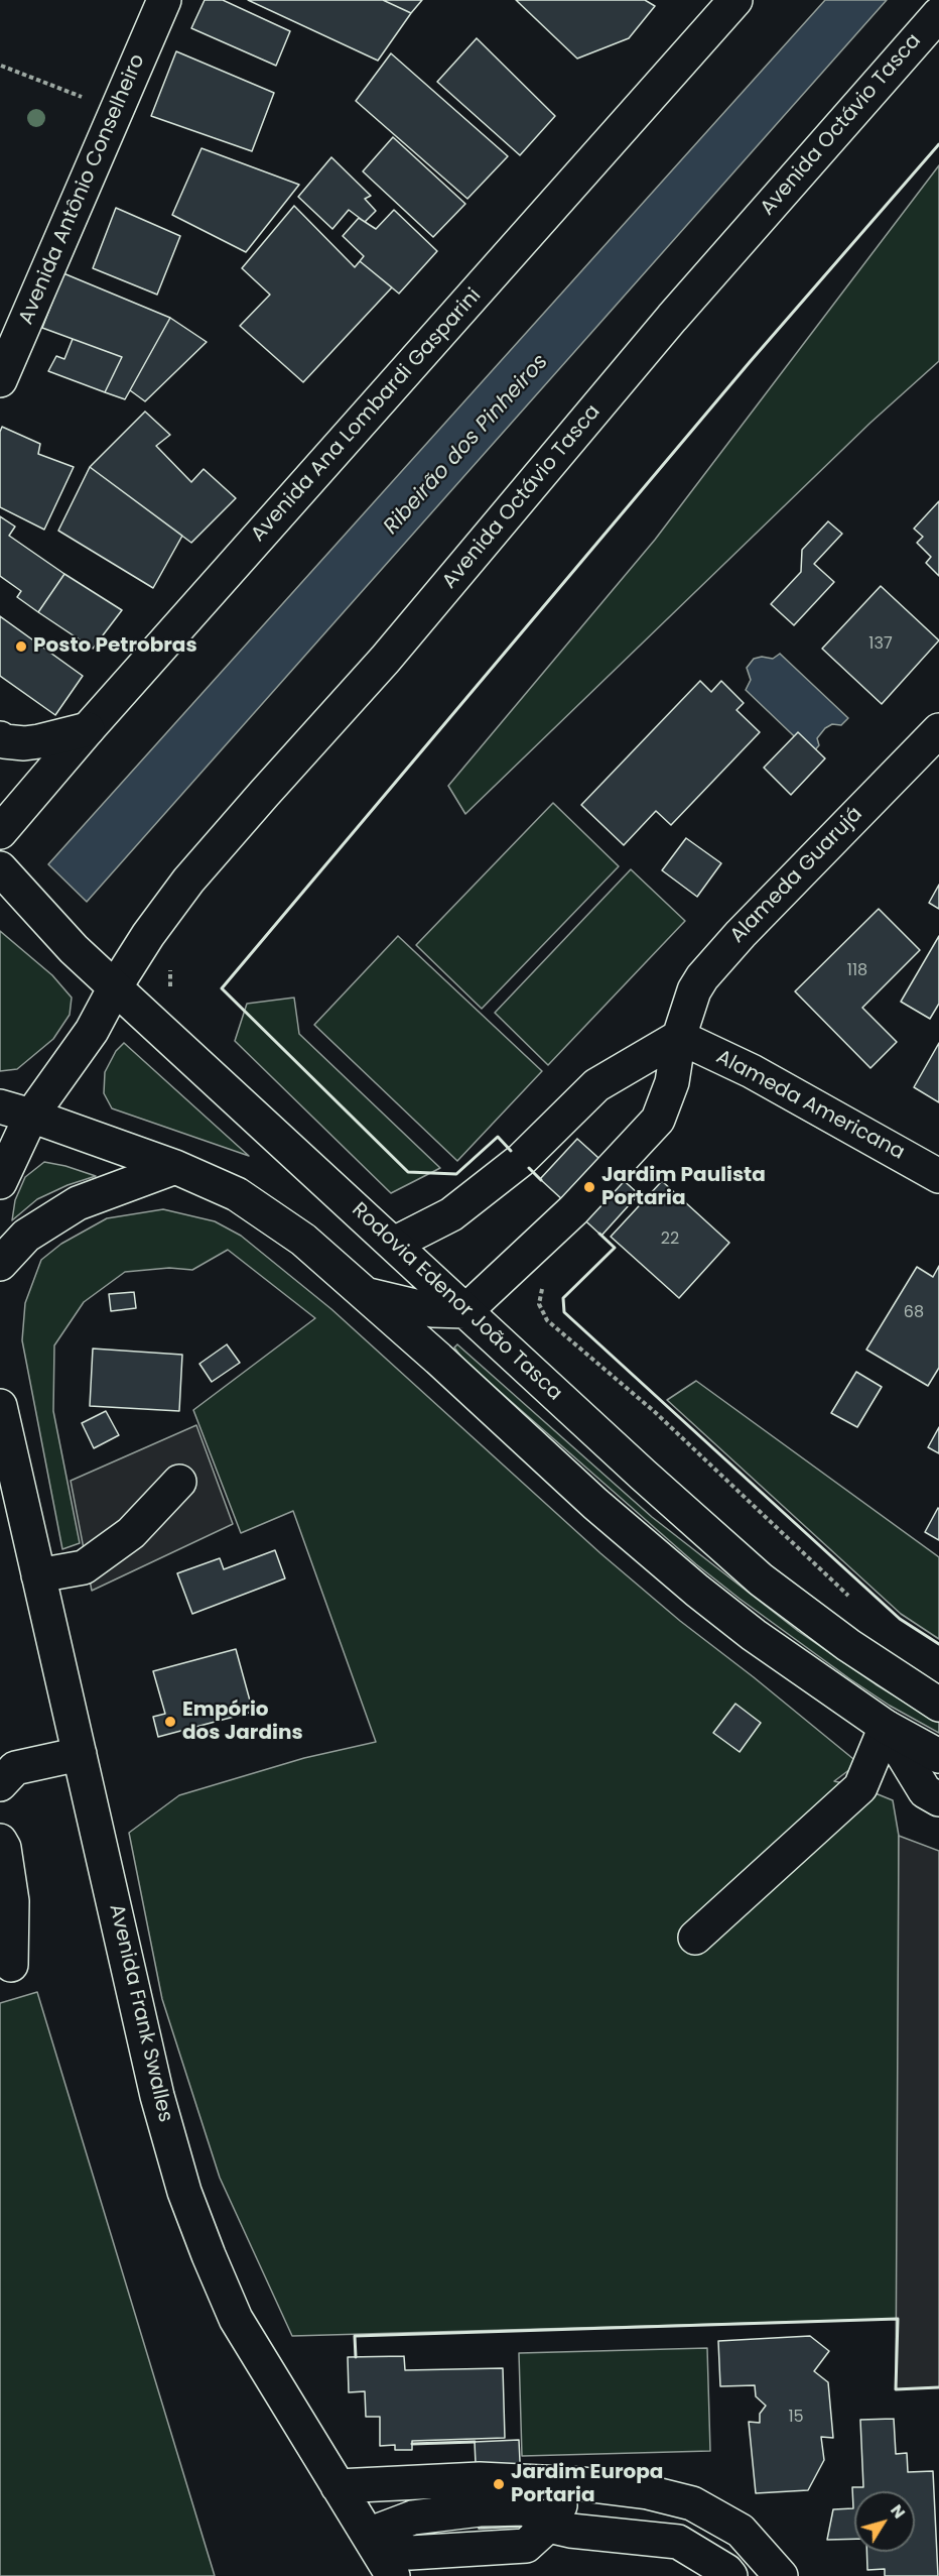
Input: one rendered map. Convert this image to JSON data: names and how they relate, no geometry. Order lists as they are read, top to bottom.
{
  "streets": {
    "street": [
      "Avenida Octávio Tasca",
      "Avenida Antônio Conselheiro",
      "Avenida Ana Lombardi Gasparini",
      "Alameda Guarujá",
      "Alameda Americana",
      "Rodovia Edenor João Tasca",
      "Avenida Frank Swalles"
    ]
  },
  "crossings": [
    ["Avenida Octávio Tasca", "Rodovia Edenor João Tasca"],
    ["Alameda Guarujá", "Alameda Americana"],
    ["Alameda Guarujá", "Rodovia Edenor João Tasca"]
  ],
  "water": ["Ribeirão dos Pinheiros"],
  "places": [
    "Posto Petrobras",
    "Jardim Paulista Portaria",
    "Empório dos Jardins",
    "Jardim Europa Portaria"
  ],
  "house_numbers": [
    "137",
    "118",
    "22",
    "68",
    "15"
  ],
  "north": "top right"
}
